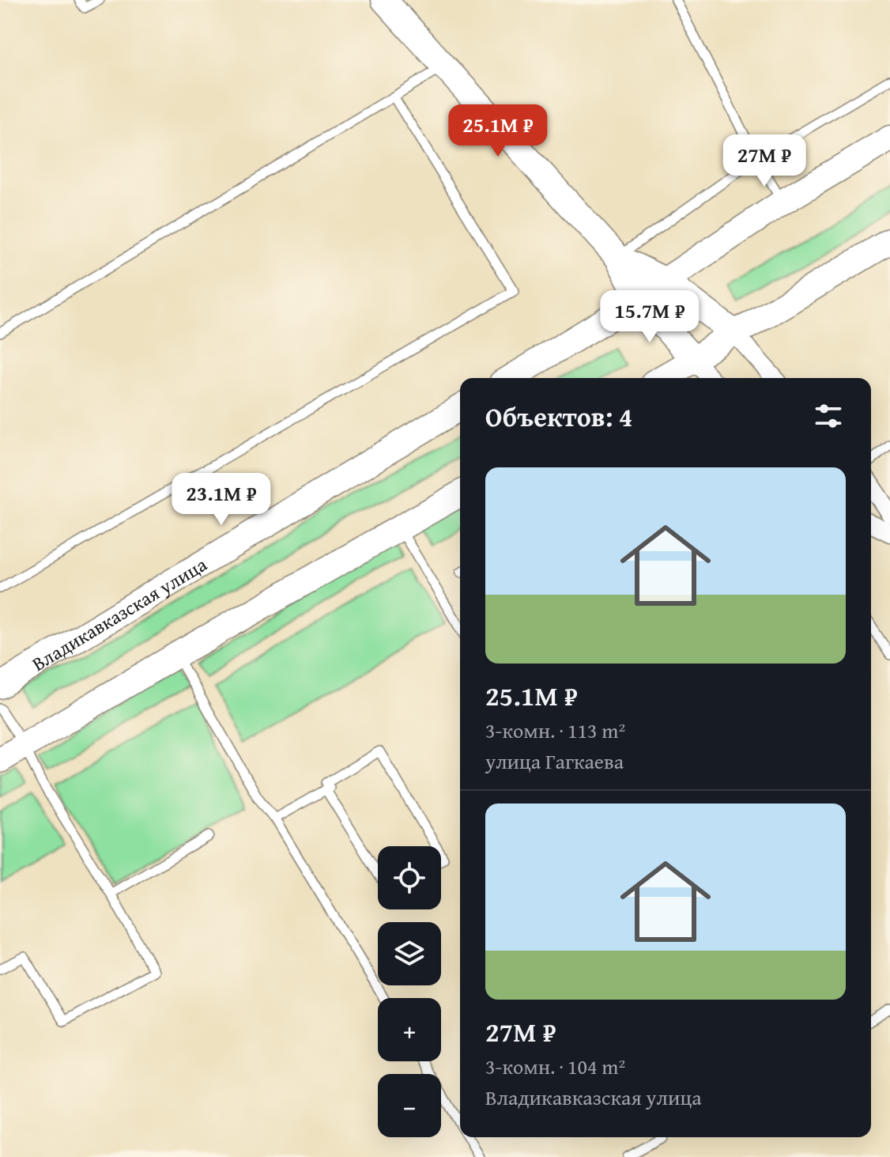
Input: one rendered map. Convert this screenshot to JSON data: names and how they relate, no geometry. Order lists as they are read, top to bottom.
{
  "streets": {
    "main road": ["Владикавказская улица"]
  },
  "page": {
    "price": [
      "25.1M ₽",
      "27M ₽",
      "15.7M ₽",
      "23.1M ₽"
    ],
    "heading": "Объектов: 4",
    "list": [
      {
        "name": "25.1M ₽",
        "note": "3-комн. · 113 m² · улица Гагкаева"
      },
      {
        "name": "27M ₽",
        "note": "3-комн. · 104 m² · Владикавказская улица"
      }
    ],
    "map_buttons": ["+", "−"]
  }
}
